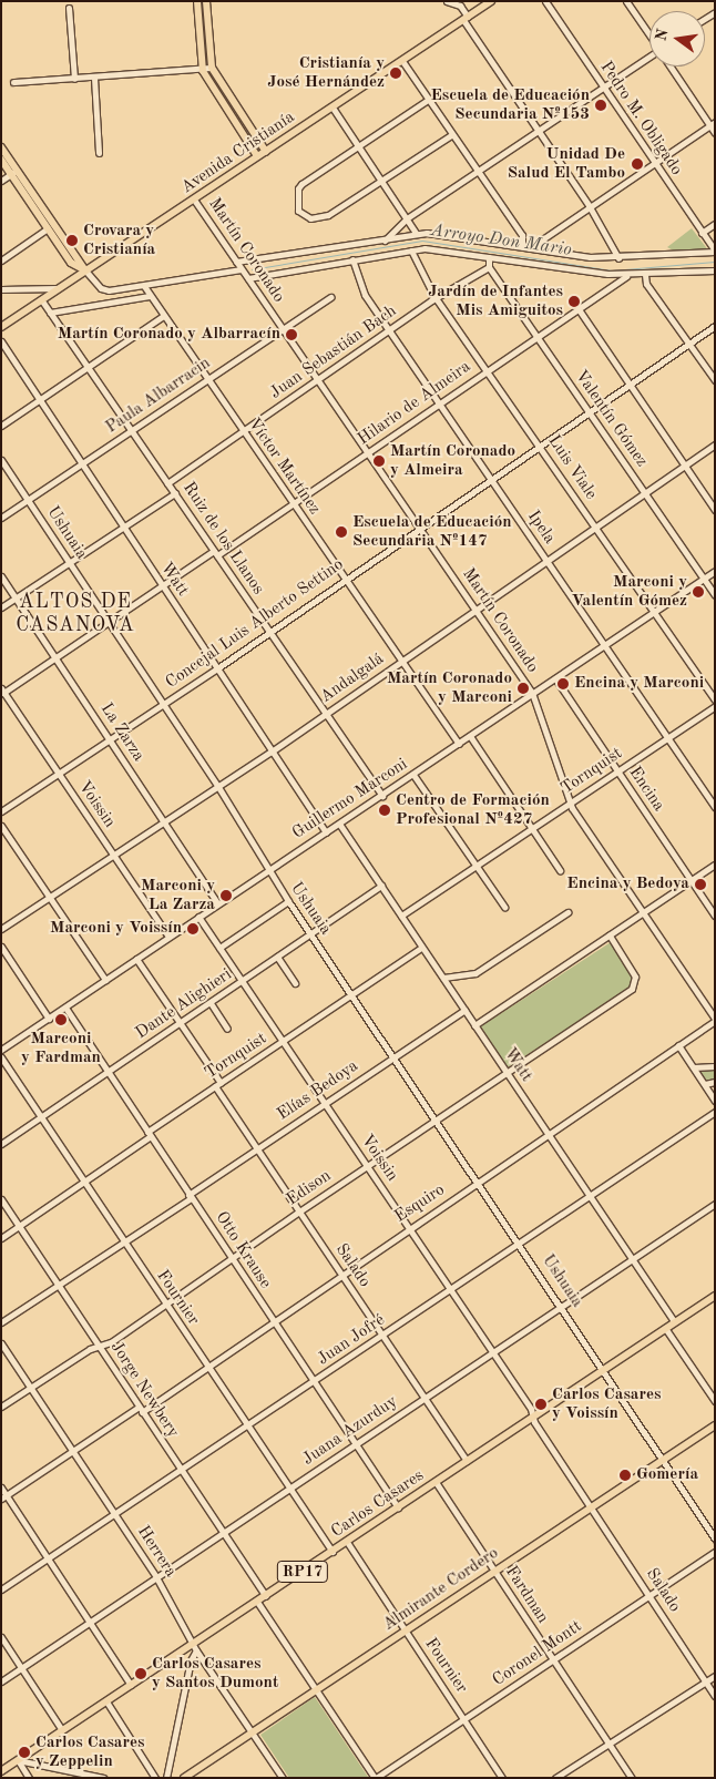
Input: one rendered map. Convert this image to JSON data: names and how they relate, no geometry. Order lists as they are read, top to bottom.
{
  "streets": {
    "main road": [
      "Avenida Cristianía",
      "Carlos Casares",
      "RP17",
      "Almirante Cordero"
    ],
    "street": [
      "Pedro M. Obligado",
      "Martín Coronado",
      "Juan Sebastián Bach",
      "Paula Albarracin",
      "Hilario de Almeira",
      "Valentín Gómez",
      "Víctor Martínez",
      "Luis Viale",
      "Ipela",
      "Ushuaia",
      "Ruiz de los Llanos",
      "Watt",
      "Concejal Luis Alberto Settino",
      "Andalgalá",
      "La Zarza",
      "Tornquist",
      "Encina",
      "Guillermo Marconi",
      "Voissin",
      "Dante Alighieri",
      "Elías Bedoya",
      "Edison",
      "Esquiro",
      "Otto Krause",
      "Salado",
      "Fournier",
      "Juan Jofré",
      "Jorge Newbery",
      "Juana Azurduy",
      "Herrera",
      "Fardman",
      "Coronel Montt"
    ]
  },
  "crossings": [
    ["Avenida Cristianía", "Martín Coronado"],
    ["Avenida Cristianía", "Ruiz de los Llanos"],
    ["Martín Coronado", "Juan Sebastián Bach"],
    ["Martín Coronado", "Paula Albarracin"],
    ["Martín Coronado", "Hilario de Almeira"],
    ["Martín Coronado", "Concejal Luis Alberto Settino"],
    ["Martín Coronado", "Andalgalá"],
    ["Martín Coronado", "Tornquist"],
    ["Martín Coronado", "Guillermo Marconi"],
    ["Martín Coronado", "Esquiro"],
    ["Juan Sebastián Bach", "Valentín Gómez"],
    ["Juan Sebastián Bach", "Víctor Martínez"],
    ["Juan Sebastián Bach", "Luis Viale"],
    ["Juan Sebastián Bach", "Ipela"],
    ["Juan Sebastián Bach", "Ruiz de los Llanos"],
    ["Paula Albarracin", "Víctor Martínez"],
    ["Paula Albarracin", "Ushuaia"],
    ["Paula Albarracin", "Ruiz de los Llanos"],
    ["Paula Albarracin", "Watt"],
    ["Hilario de Almeira", "Valentín Gómez"],
    ["Hilario de Almeira", "Víctor Martínez"],
    ["Hilario de Almeira", "Luis Viale"],
    ["Hilario de Almeira", "Ipela"],
    ["Hilario de Almeira", "Ushuaia"],
    ["Hilario de Almeira", "Ruiz de los Llanos"],
    ["Hilario de Almeira", "Watt"],
    ["Hilario de Almeira", "La Zarza"],
    ["Hilario de Almeira", "Voissin"],
    ["Valentín Gómez", "Concejal Luis Alberto Settino"],
    ["Valentín Gómez", "Andalgalá"],
    ["Valentín Gómez", "Guillermo Marconi"],
    ["Víctor Martínez", "Concejal Luis Alberto Settino"],
    ["Víctor Martínez", "Andalgalá"],
    ["Víctor Martínez", "Guillermo Marconi"],
    ["Luis Viale", "Concejal Luis Alberto Settino"],
    ["Luis Viale", "Andalgalá"],
    ["Luis Viale", "Guillermo Marconi"],
    ["Ipela", "Concejal Luis Alberto Settino"],
    ["Ipela", "Andalgalá"],
    ["Ipela", "Tornquist"],
    ["Ipela", "Guillermo Marconi"],
    ["Ushuaia", "Concejal Luis Alberto Settino"],
    ["Ushuaia", "Andalgalá"],
    ["Ushuaia", "Tornquist"],
    ["Ushuaia", "Guillermo Marconi"],
    ["Ushuaia", "Dante Alighieri"],
    ["Ushuaia", "Elías Bedoya"],
    ["Ushuaia", "Edison"],
    ["Ushuaia", "Esquiro"],
    ["Ushuaia", "Juan Jofré"],
    ["Ushuaia", "Juana Azurduy"],
    ["Ushuaia", "Carlos Casares"],
    ["Ruiz de los Llanos", "Concejal Luis Alberto Settino"],
    ["Ruiz de los Llanos", "Andalgalá"],
    ["Ruiz de los Llanos", "Guillermo Marconi"],
    ["Watt", "Concejal Luis Alberto Settino"],
    ["Watt", "Andalgalá"],
    ["Watt", "Tornquist"],
    ["Watt", "Guillermo Marconi"],
    ["Watt", "Dante Alighieri"],
    ["Watt", "Elías Bedoya"],
    ["Watt", "Edison"],
    ["Watt", "Esquiro"],
    ["Watt", "Juan Jofré"],
    ["Watt", "Juana Azurduy"],
    ["Watt", "Carlos Casares"],
    ["Concejal Luis Alberto Settino", "La Zarza"],
    ["Concejal Luis Alberto Settino", "Voissin"],
    ["Andalgalá", "La Zarza"],
    ["Andalgalá", "Voissin"],
    ["La Zarza", "Guillermo Marconi"],
    ["Tornquist", "Encina"],
    ["Tornquist", "Voissin"],
    ["Tornquist", "Otto Krause"],
    ["Tornquist", "Salado"],
    ["Tornquist", "Fournier"],
    ["Tornquist", "Jorge Newbery"],
    ["Encina", "Guillermo Marconi"],
    ["Guillermo Marconi", "Voissin"],
    ["Guillermo Marconi", "Otto Krause"],
    ["Guillermo Marconi", "Salado"],
    ["Voissin", "Dante Alighieri"],
    ["Voissin", "Elías Bedoya"],
    ["Voissin", "Edison"],
    ["Voissin", "Esquiro"],
    ["Voissin", "Salado"],
    ["Voissin", "Juan Jofré"],
    ["Voissin", "Juana Azurduy"],
    ["Voissin", "Carlos Casares"],
    ["Dante Alighieri", "Otto Krause"],
    ["Dante Alighieri", "Salado"],
    ["Dante Alighieri", "Fournier"],
    ["Elías Bedoya", "Otto Krause"],
    ["Elías Bedoya", "Salado"],
    ["Elías Bedoya", "Fournier"],
    ["Elías Bedoya", "Jorge Newbery"],
    ["Edison", "Otto Krause"],
    ["Edison", "Salado"],
    ["Edison", "Fournier"],
    ["Edison", "Jorge Newbery"],
    ["Edison", "Herrera"],
    ["Esquiro", "Otto Krause"],
    ["Esquiro", "Salado"],
    ["Esquiro", "Fournier"],
    ["Esquiro", "Jorge Newbery"],
    ["Esquiro", "Herrera"],
    ["Otto Krause", "Juan Jofré"],
    ["Otto Krause", "Juana Azurduy"],
    ["Otto Krause", "Carlos Casares"],
    ["Salado", "Juan Jofré"],
    ["Salado", "Juana Azurduy"],
    ["Salado", "Carlos Casares"],
    ["Salado", "Almirante Cordero"],
    ["Salado", "Coronel Montt"],
    ["Fournier", "Juan Jofré"],
    ["Fournier", "Juana Azurduy"],
    ["Fournier", "Carlos Casares"],
    ["Fournier", "Almirante Cordero"],
    ["Fournier", "Coronel Montt"],
    ["Juan Jofré", "Jorge Newbery"],
    ["Juan Jofré", "Herrera"],
    ["Jorge Newbery", "Juana Azurduy"],
    ["Jorge Newbery", "Carlos Casares"],
    ["Juana Azurduy", "Herrera"],
    ["Carlos Casares", "Herrera"],
    ["Carlos Casares", "Fardman"],
    ["Herrera", "Almirante Cordero"],
    ["Almirante Cordero", "Fardman"],
    ["Fardman", "Coronel Montt"]
  ],
  "districts": ["ALTOS DE CASANOVA"],
  "water": ["Arroyo Don Mario"],
  "places": [
    "Cristianía y José Hernández",
    "Escuela de Educación Secundaria Nº153",
    "Unidad De Salud El Tambo",
    "Crovara y Cristianía",
    "Jardín de Infantes Mis Amiguitos",
    "Martín Coronado y Albarracín",
    "Martín Coronado y Almeira",
    "Escuela de Educación Secundaria Nº147",
    "Marconi y Valentín Gómez",
    "Encina y Marconi",
    "Martín Coronado y Marconi",
    "Centro de Formación Profesional Nº427",
    "Encina y Bedoya",
    "Marconi y La Zarza",
    "Marconi y Voissín",
    "Marconi y Fardman",
    "Carlos Casares y Voissín",
    "Gomería",
    "Carlos Casares y Santos Dumont",
    "Carlos Casares y Zeppelin"
  ],
  "north": "left"
}
